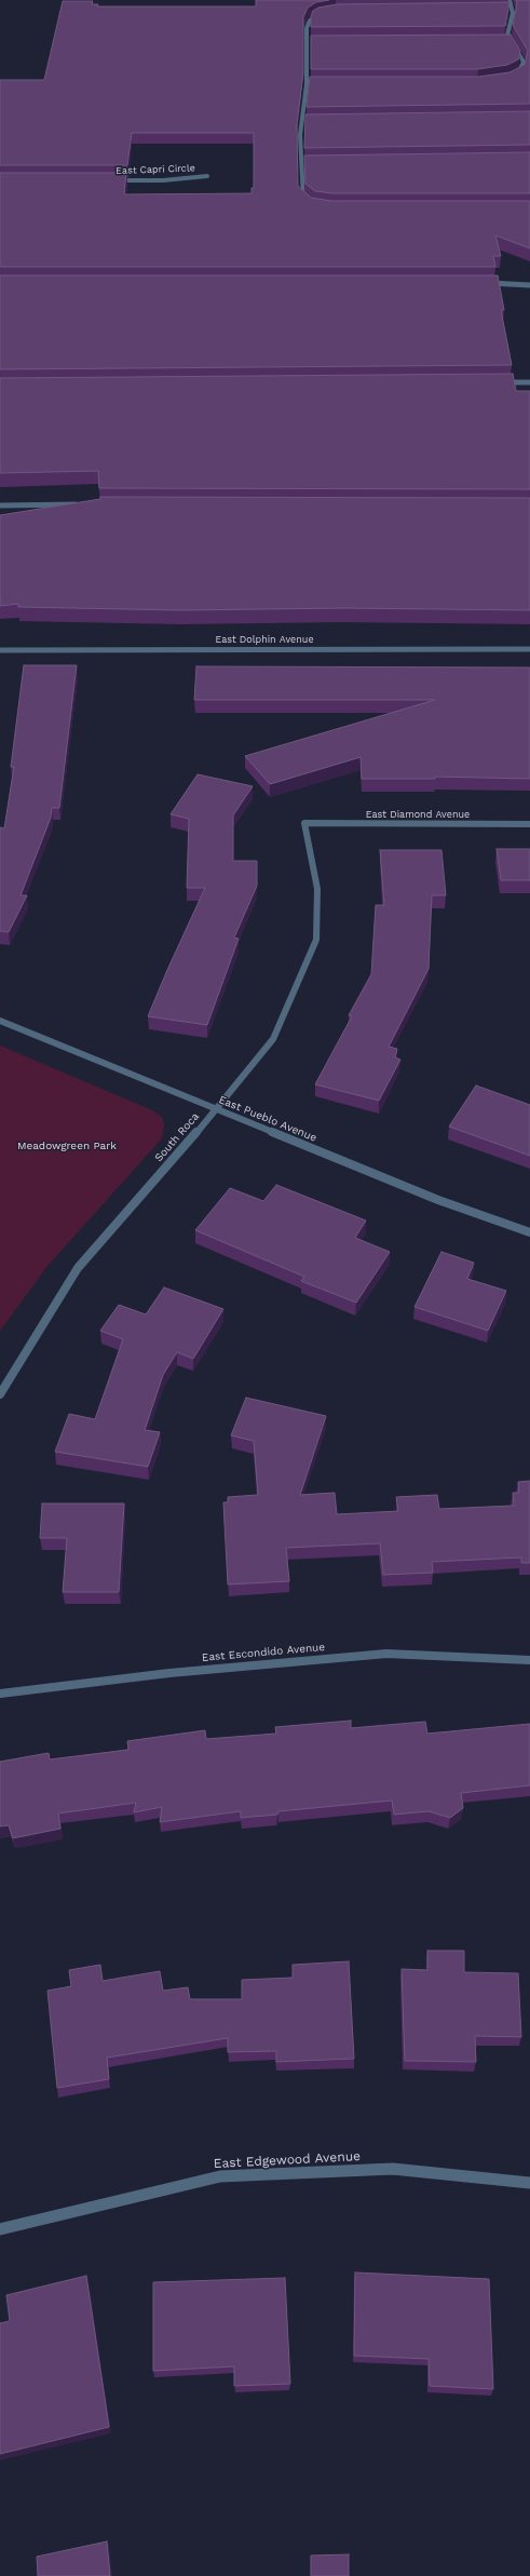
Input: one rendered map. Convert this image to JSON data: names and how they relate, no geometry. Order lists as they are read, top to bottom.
{
  "streets": {
    "street": [
      "East Capri Circle",
      "East Dolphin Avenue",
      "East Diamond Avenue",
      "East Pueblo Avenue",
      "South Roca",
      "East Escondido Avenue",
      "East Edgewood Avenue"
    ]
  },
  "crossings": [
    ["East Diamond Avenue", "South Roca"],
    ["East Pueblo Avenue", "South Roca"]
  ],
  "parks": ["Meadowgreen Park"]
}
